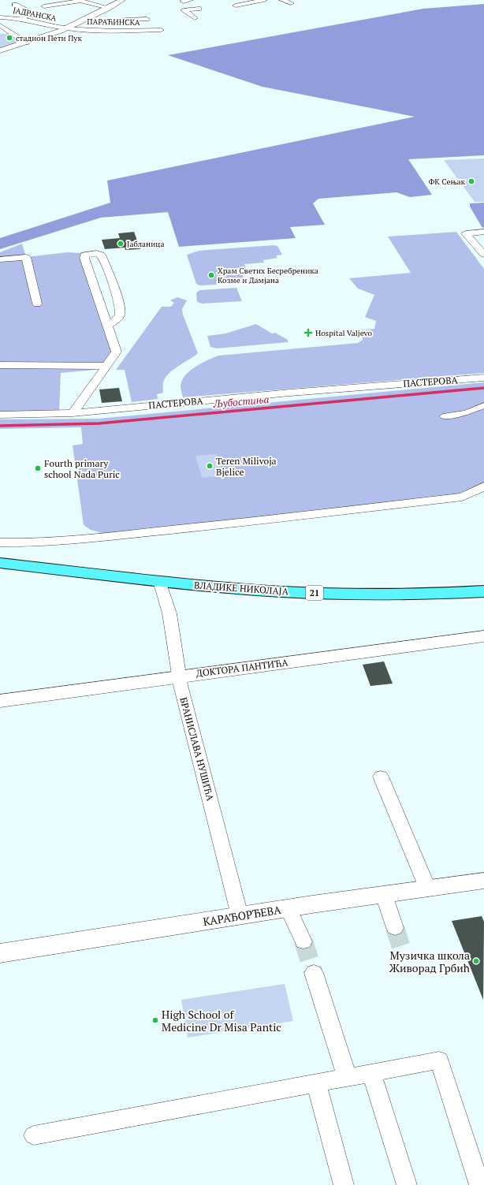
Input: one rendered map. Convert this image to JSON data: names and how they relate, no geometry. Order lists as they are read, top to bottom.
{
  "streets": {
    "main road": ["ВЛАДИКЕ НИКОЛАЈА", "21"],
    "street": [
      "ЈАДРАНСКА",
      "ПАРАЋИНСКА",
      "ПАСТЕРОВА",
      "ДОКТОРА ПАНТИЋА",
      "БРАНИСЛАВА НУШИЋА",
      "КАРАЂОРЂЕВА"
    ]
  },
  "crossings": [
    ["ЈАДРАНСКА", "ПАРАЋИНСКА"],
    ["ВЛАДИКЕ НИКОЛАЈА", "БРАНИСЛАВА НУШИЋА"],
    ["ДОКТОРА ПАНТИЋА", "БРАНИСЛАВА НУШИЋА"],
    ["БРАНИСЛАВА НУШИЋА", "КАРАЂОРЂЕВА"]
  ],
  "water": ["Љубостиња"],
  "places": {
    "other": [
      "стадион Пети Пук",
      "ФК Сењак",
      "Јабланица",
      "Храм Светих Бесребреника Козме и Дамјана",
      "Teren Milivoja Bjelice",
      "Fourth primary school Nada Puric",
      "Музичка школа Живорад Грбић",
      "High School of Medicine Dr Misa Pantic"
    ],
    "health": ["Hospital Valjevo"]
  }
}
